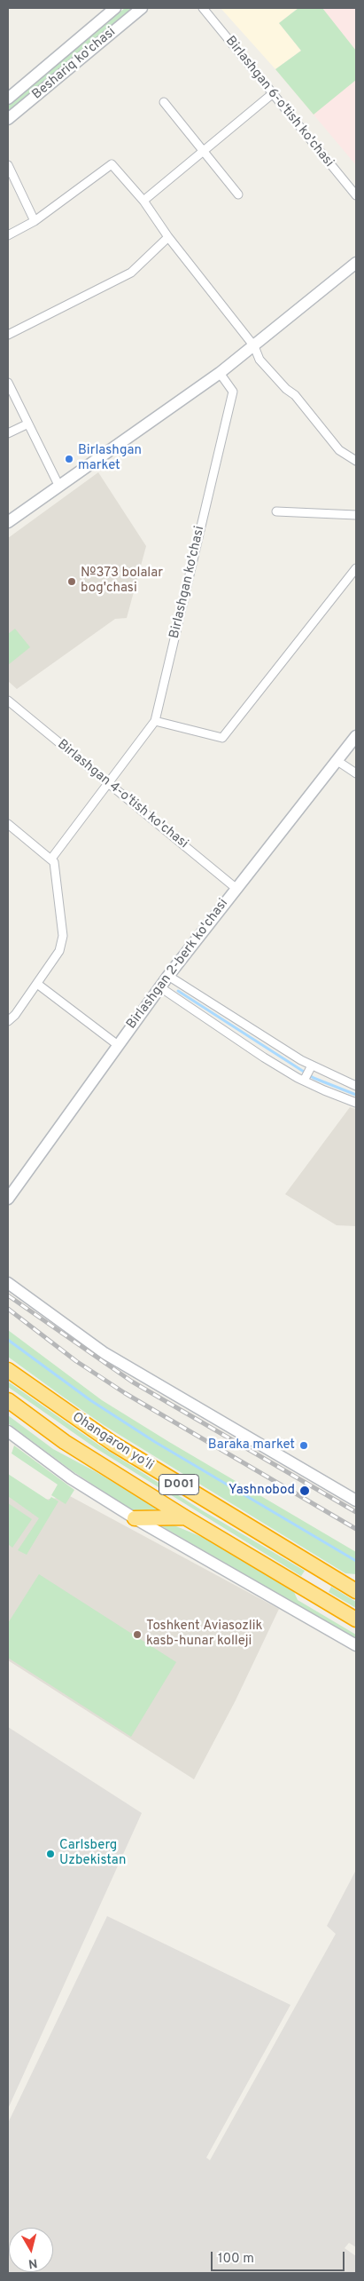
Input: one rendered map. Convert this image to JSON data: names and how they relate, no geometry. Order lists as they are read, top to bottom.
{
  "streets": {
    "highway": ["Ohangaron yoʻli", "D001"],
    "main road": ["Beshariq ko'chasi", "Birlashgan 2-berk ko'chasi"],
    "street": ["Birlashgan 6-o'tish ko'chasi", "Birlashgan ko'chasi", "Birlashgan 4-o'tish ko'chasi"]
  },
  "crossings": [
    ["Birlashgan ko'chasi", "Birlashgan 4-o'tish ko'chasi"],
    ["Birlashgan 4-o'tish ko'chasi", "Birlashgan 2-berk ko'chasi"]
  ],
  "places": [
    "Birlashgan market",
    "№373 bolalar bog'chasi",
    "Baraka market",
    "Yashnobod",
    "Toshkent Aviasozlik kasb-hunar kolleji",
    "Carlsberg Uzbekistan"
  ],
  "scale_bar": "100 m",
  "north": "bottom"
}
